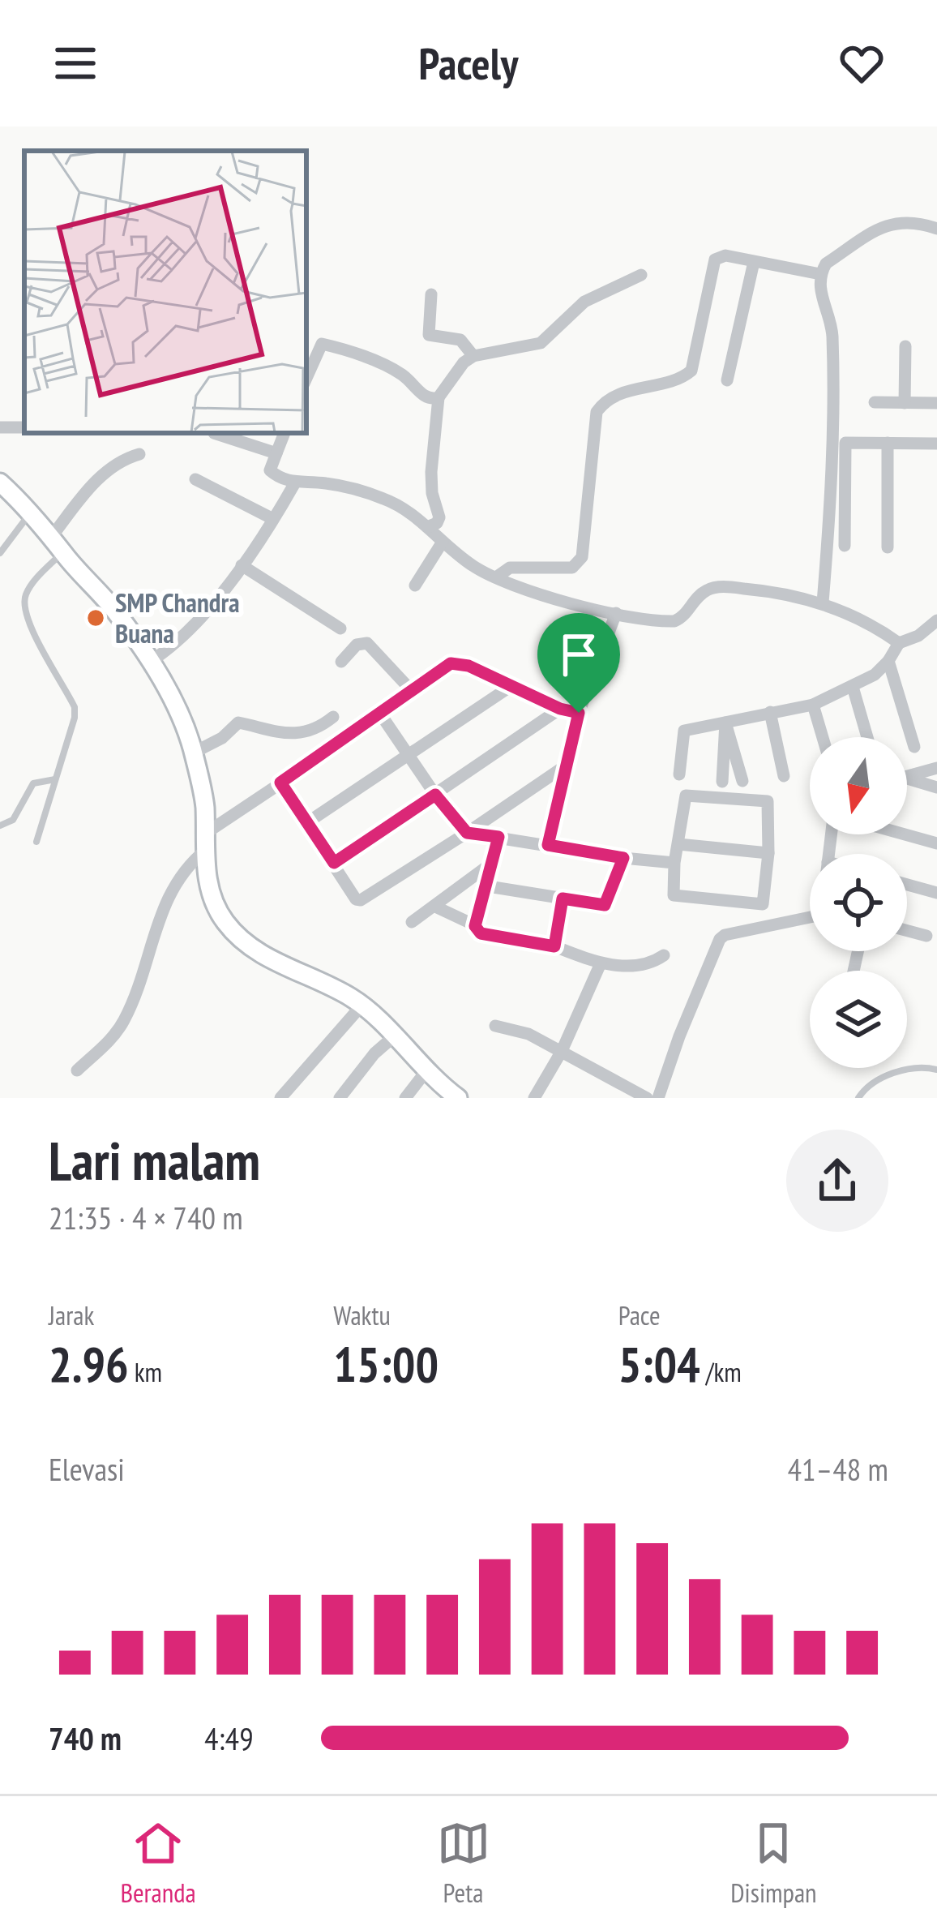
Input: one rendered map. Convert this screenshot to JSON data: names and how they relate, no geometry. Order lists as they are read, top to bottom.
{
  "places": ["SMP Chandra Buana"],
  "north": "bottom",
  "page": {
    "header": "Pacely",
    "heading": ["Lari malam", "21:35 · 4 × 740 m"],
    "stats": [
      ["Jarak", "2.96 km"],
      ["Waktu", "15:00"],
      ["Pace", "5:04 /km"]
    ],
    "chart": ["Elevasi", "41–48 m"],
    "list": [
      {
        "name": "740 m",
        "note": "4:49"
      }
    ],
    "tabs": ["Beranda", "Peta", "Disimpan"]
  }
}
